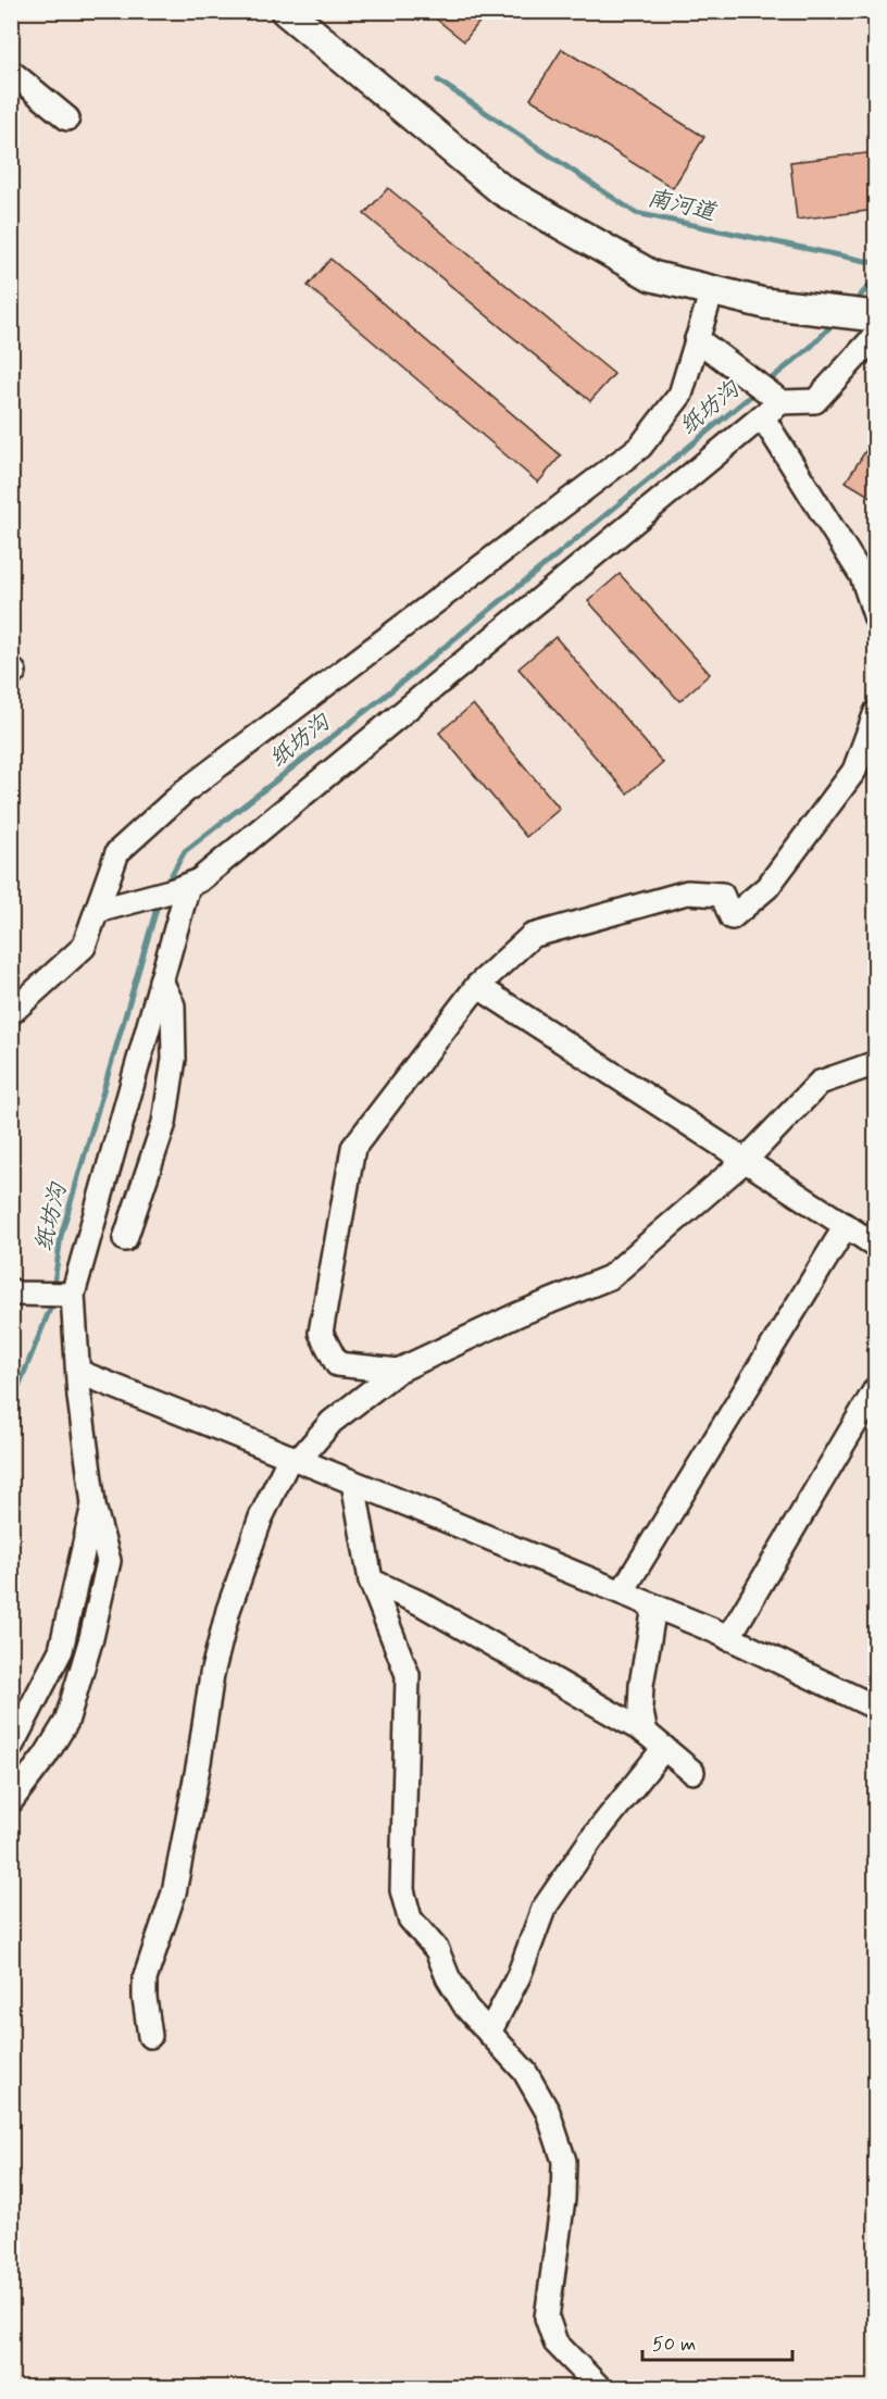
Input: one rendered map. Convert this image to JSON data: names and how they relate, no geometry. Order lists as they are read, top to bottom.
{
  "water": ["南河道", "纸坊沟"],
  "scale_bar": "50 m"
}
